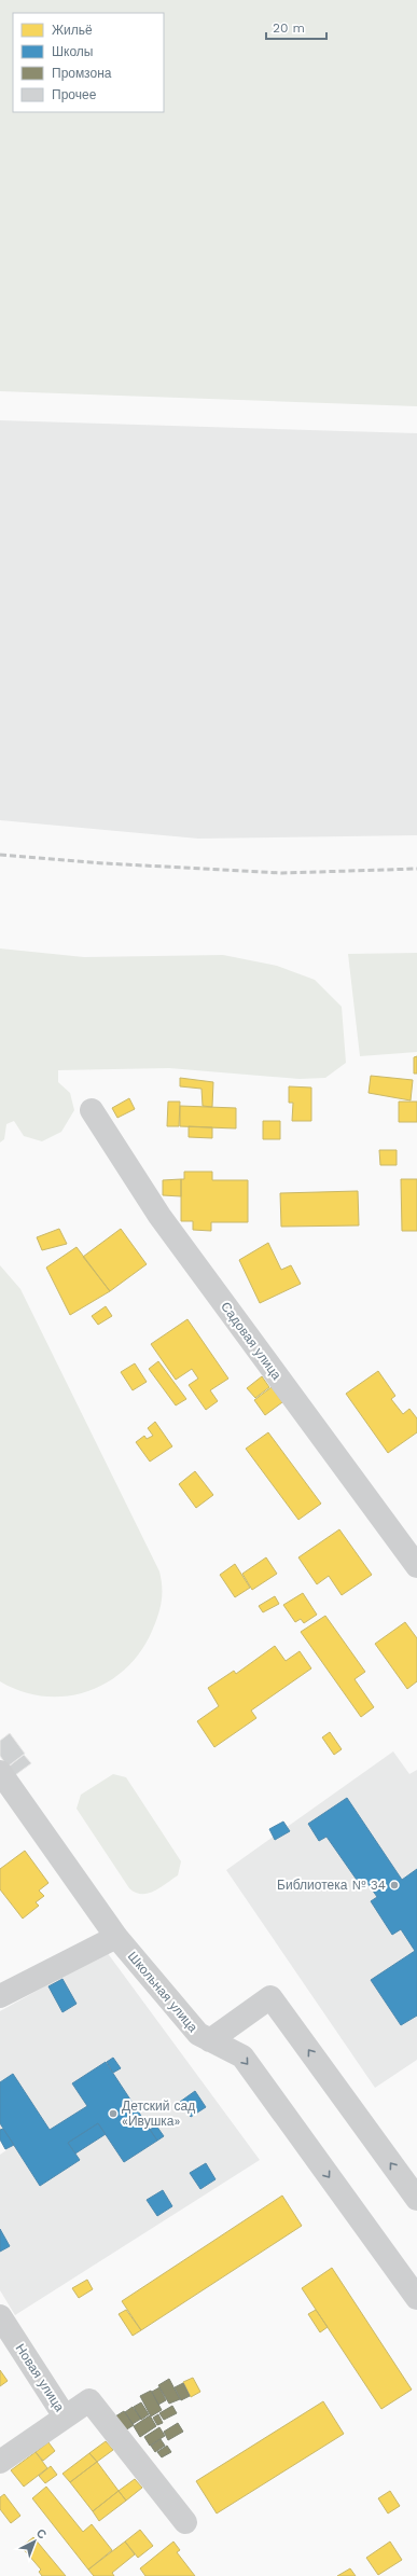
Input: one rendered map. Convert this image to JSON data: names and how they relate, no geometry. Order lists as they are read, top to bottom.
{
  "streets": {
    "street": ["Садовая улица", "Школьная улица", "Новая улица"]
  },
  "one_way": ["Школьная улица"],
  "places": ["Библиотека № 34", "Детский сад «Ивушка»"],
  "legend": [
    "Жильё",
    "Школы",
    "Промзона",
    "Прочее"
  ],
  "scale_bar": "20 m",
  "north": "top right"
}
